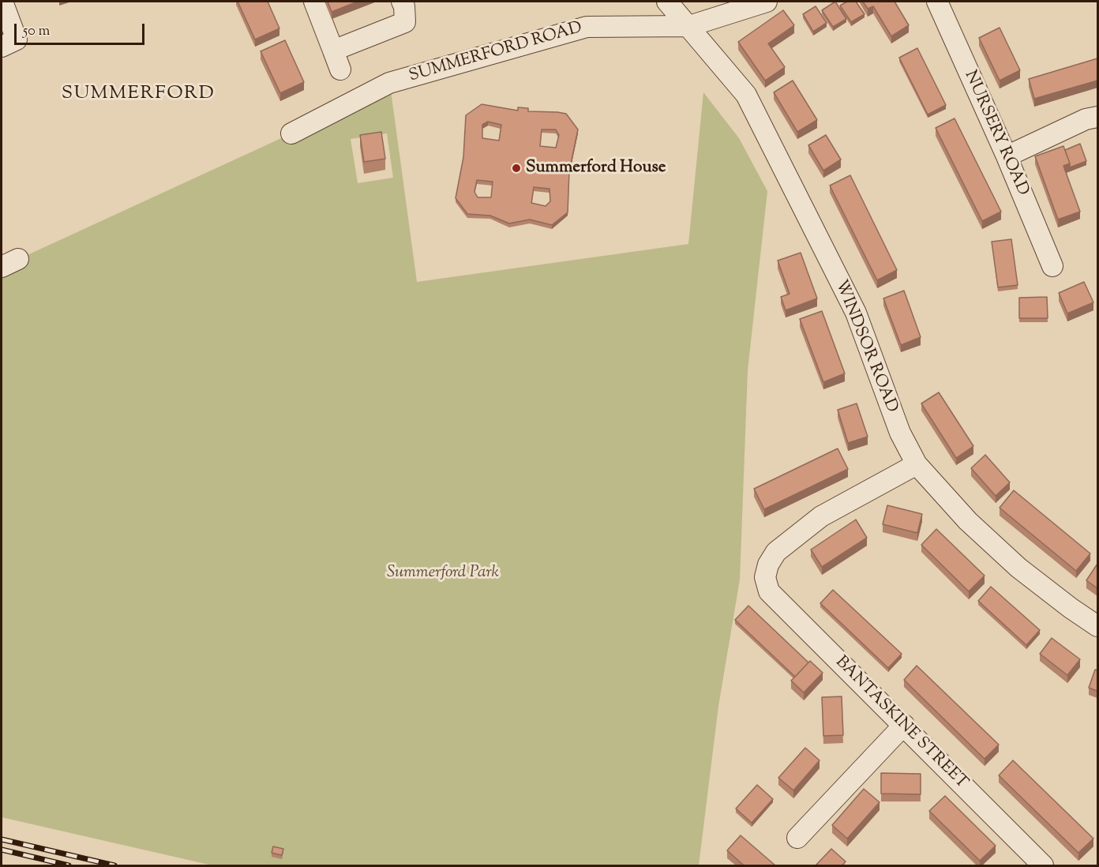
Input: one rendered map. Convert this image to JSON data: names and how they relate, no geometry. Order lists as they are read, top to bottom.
{
  "streets": {
    "street": [
      "SUMMERFORD ROAD",
      "NURSERY ROAD",
      "WINDSOR ROAD",
      "BANTASKINE STREET"
    ]
  },
  "crossings": [
    ["SUMMERFORD ROAD", "WINDSOR ROAD"],
    ["WINDSOR ROAD", "BANTASKINE STREET"]
  ],
  "districts": ["SUMMERFORD"],
  "parks": ["Summerford Park"],
  "places": ["Summerford House"],
  "scale_bar": "50 m"
}
